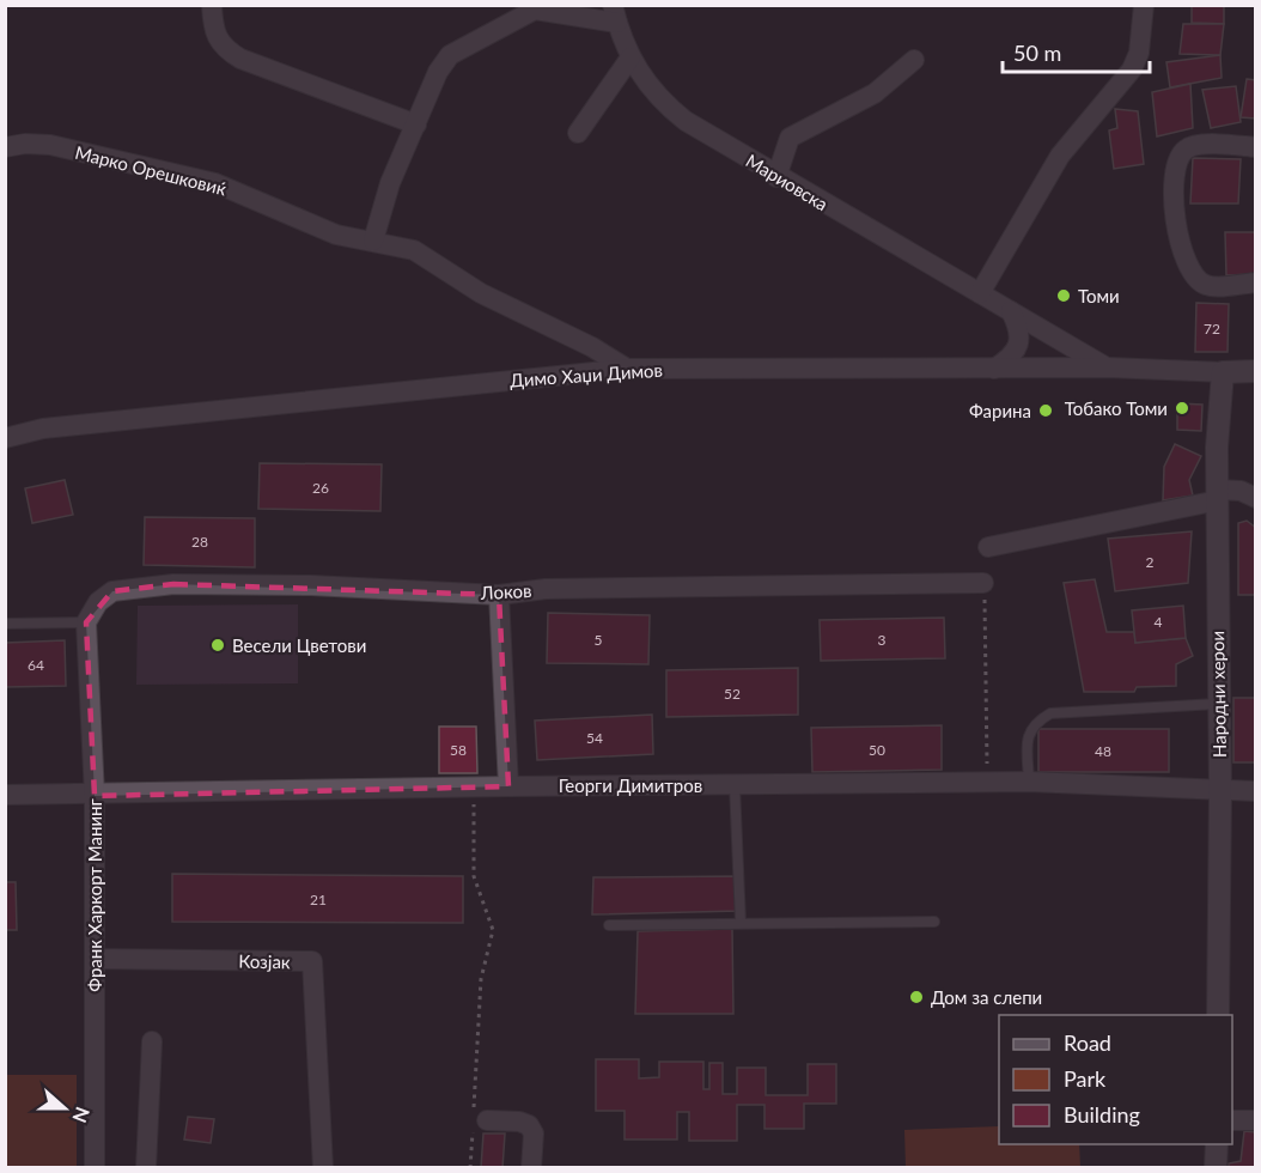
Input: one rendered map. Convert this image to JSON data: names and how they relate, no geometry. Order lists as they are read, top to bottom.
{
  "streets": {
    "street": [
      "Марко Орешковиќ",
      "Мариовска",
      "Димо Хаџи Димов",
      "Локов",
      "Народни херои",
      "Георги Димитров",
      "Франк Харкорт Манинг",
      "Козјак"
    ]
  },
  "crossings": [
    ["Марко Орешковиќ", "Димо Хаџи Димов"],
    ["Мариовска", "Димо Хаџи Димов"],
    ["Димо Хаџи Димов", "Народни херои"],
    ["Локов", "Франк Харкорт Манинг"],
    ["Народни херои", "Георги Димитров"],
    ["Георги Димитров", "Франк Харкорт Манинг"],
    ["Франк Харкорт Манинг", "Козјак"]
  ],
  "places": [
    "Томи",
    "Тобако Томи",
    "Фарина",
    "Весели Цветови",
    "Дом за слепи"
  ],
  "house_numbers": [
    "72",
    "26",
    "28",
    "2",
    "4",
    "5",
    "3",
    "64",
    "52",
    "54",
    "58",
    "50",
    "48",
    "21"
  ],
  "legend": ["Road", "Park", "Building"],
  "scale_bar": "50 m",
  "north": "right"
}
